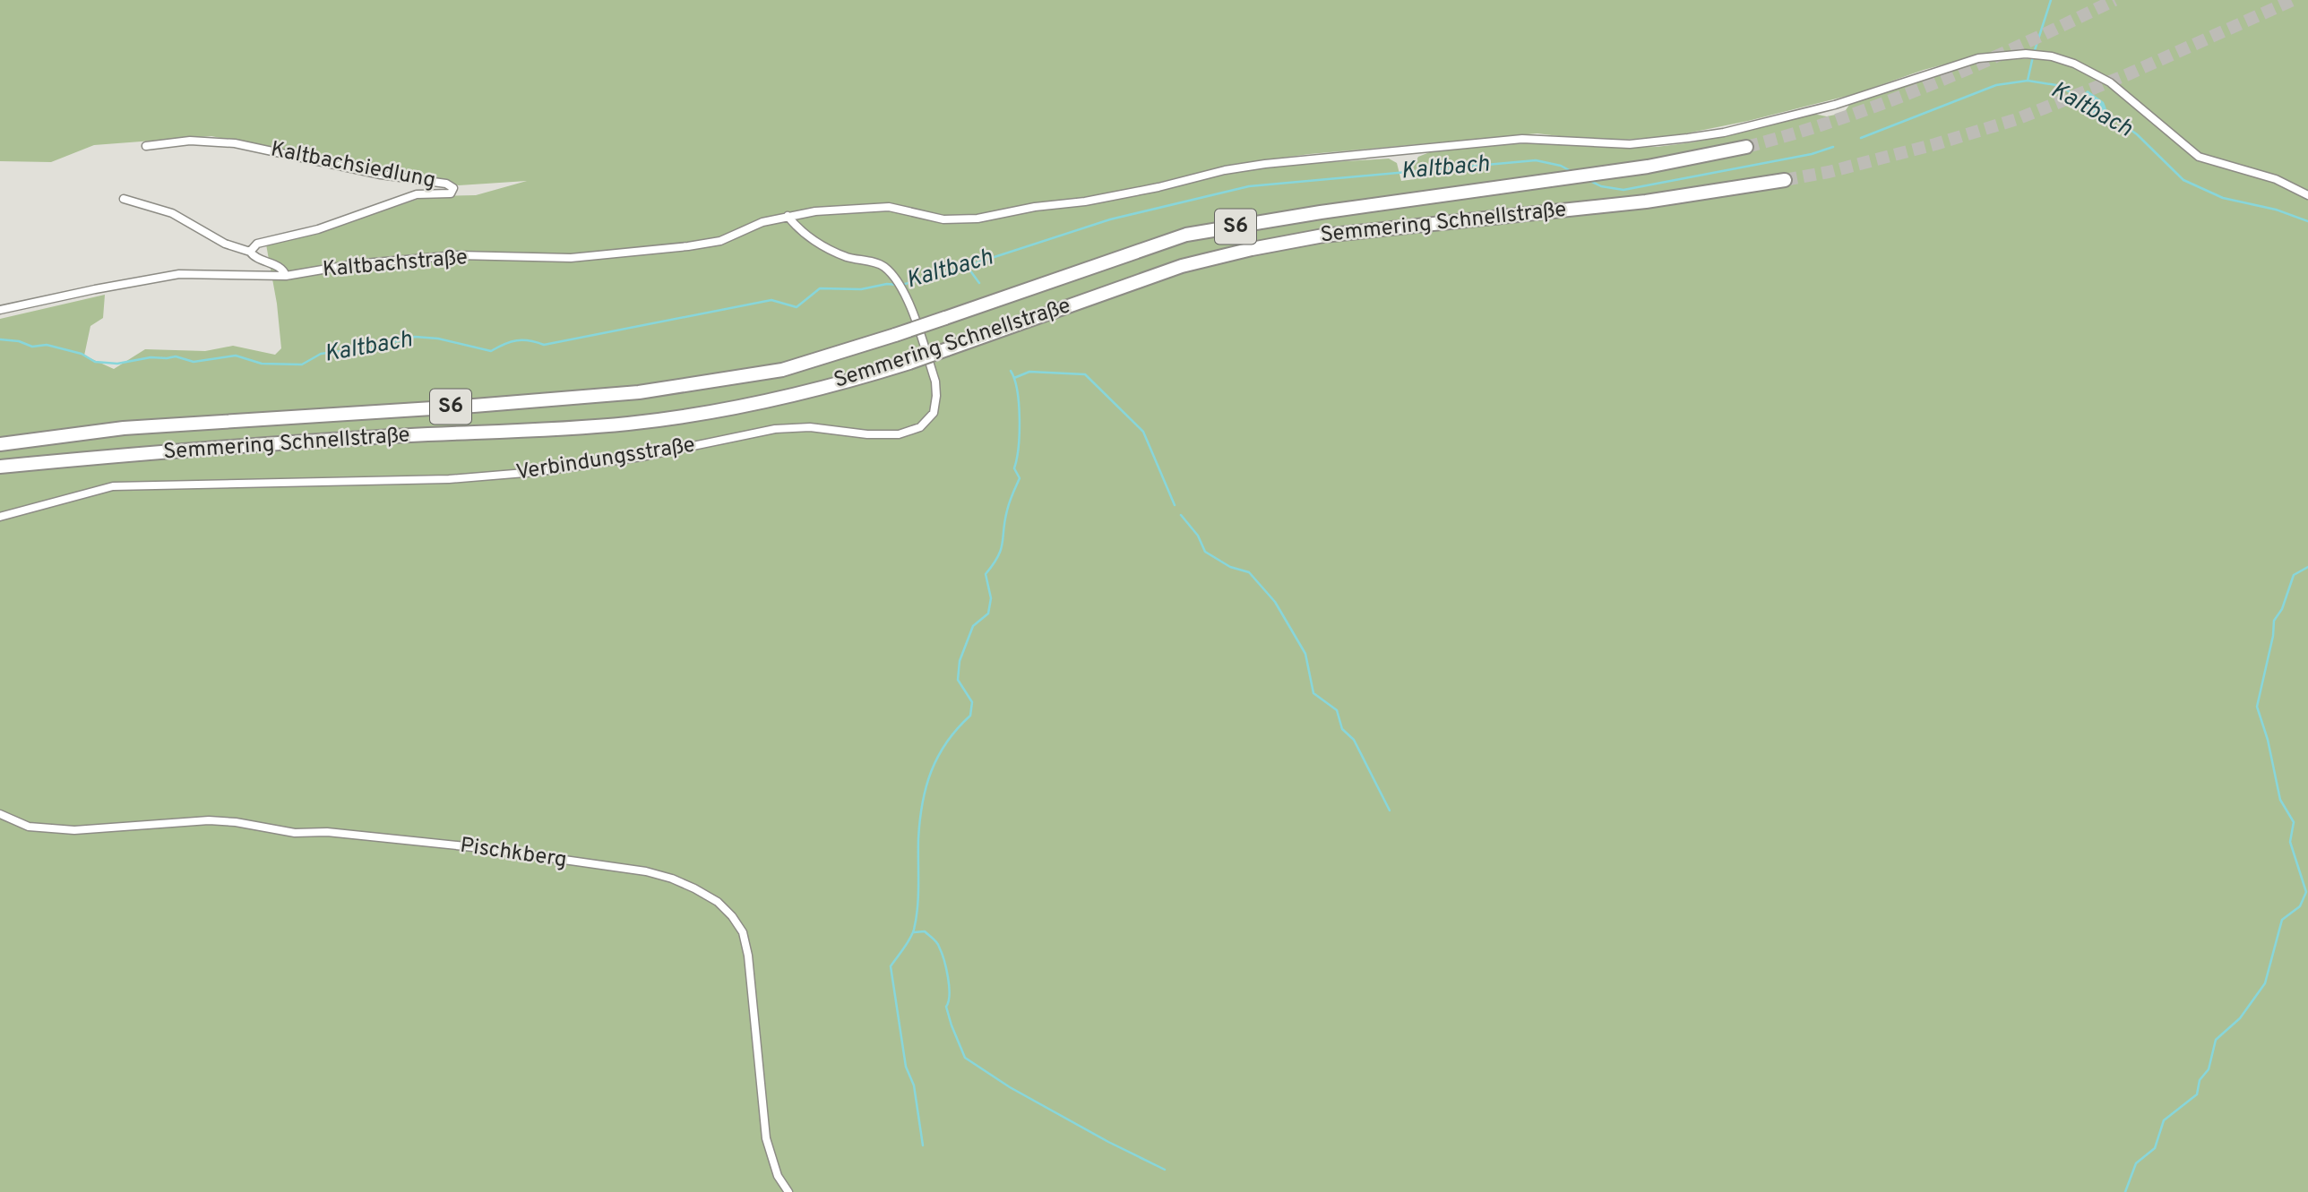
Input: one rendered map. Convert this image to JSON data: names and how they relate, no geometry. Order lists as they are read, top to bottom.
{
  "streets": {
    "highway": ["Semmering Schnellstraße", "S6"],
    "street": [
      "Kaltbachsiedlung",
      "Kaltbachstraße",
      "Verbindungsstraße",
      "Pischkberg"
    ]
  },
  "crossings": [
    ["Kaltbachstraße", "Verbindungsstraße"]
  ],
  "water": ["Kaltbach"]
}
